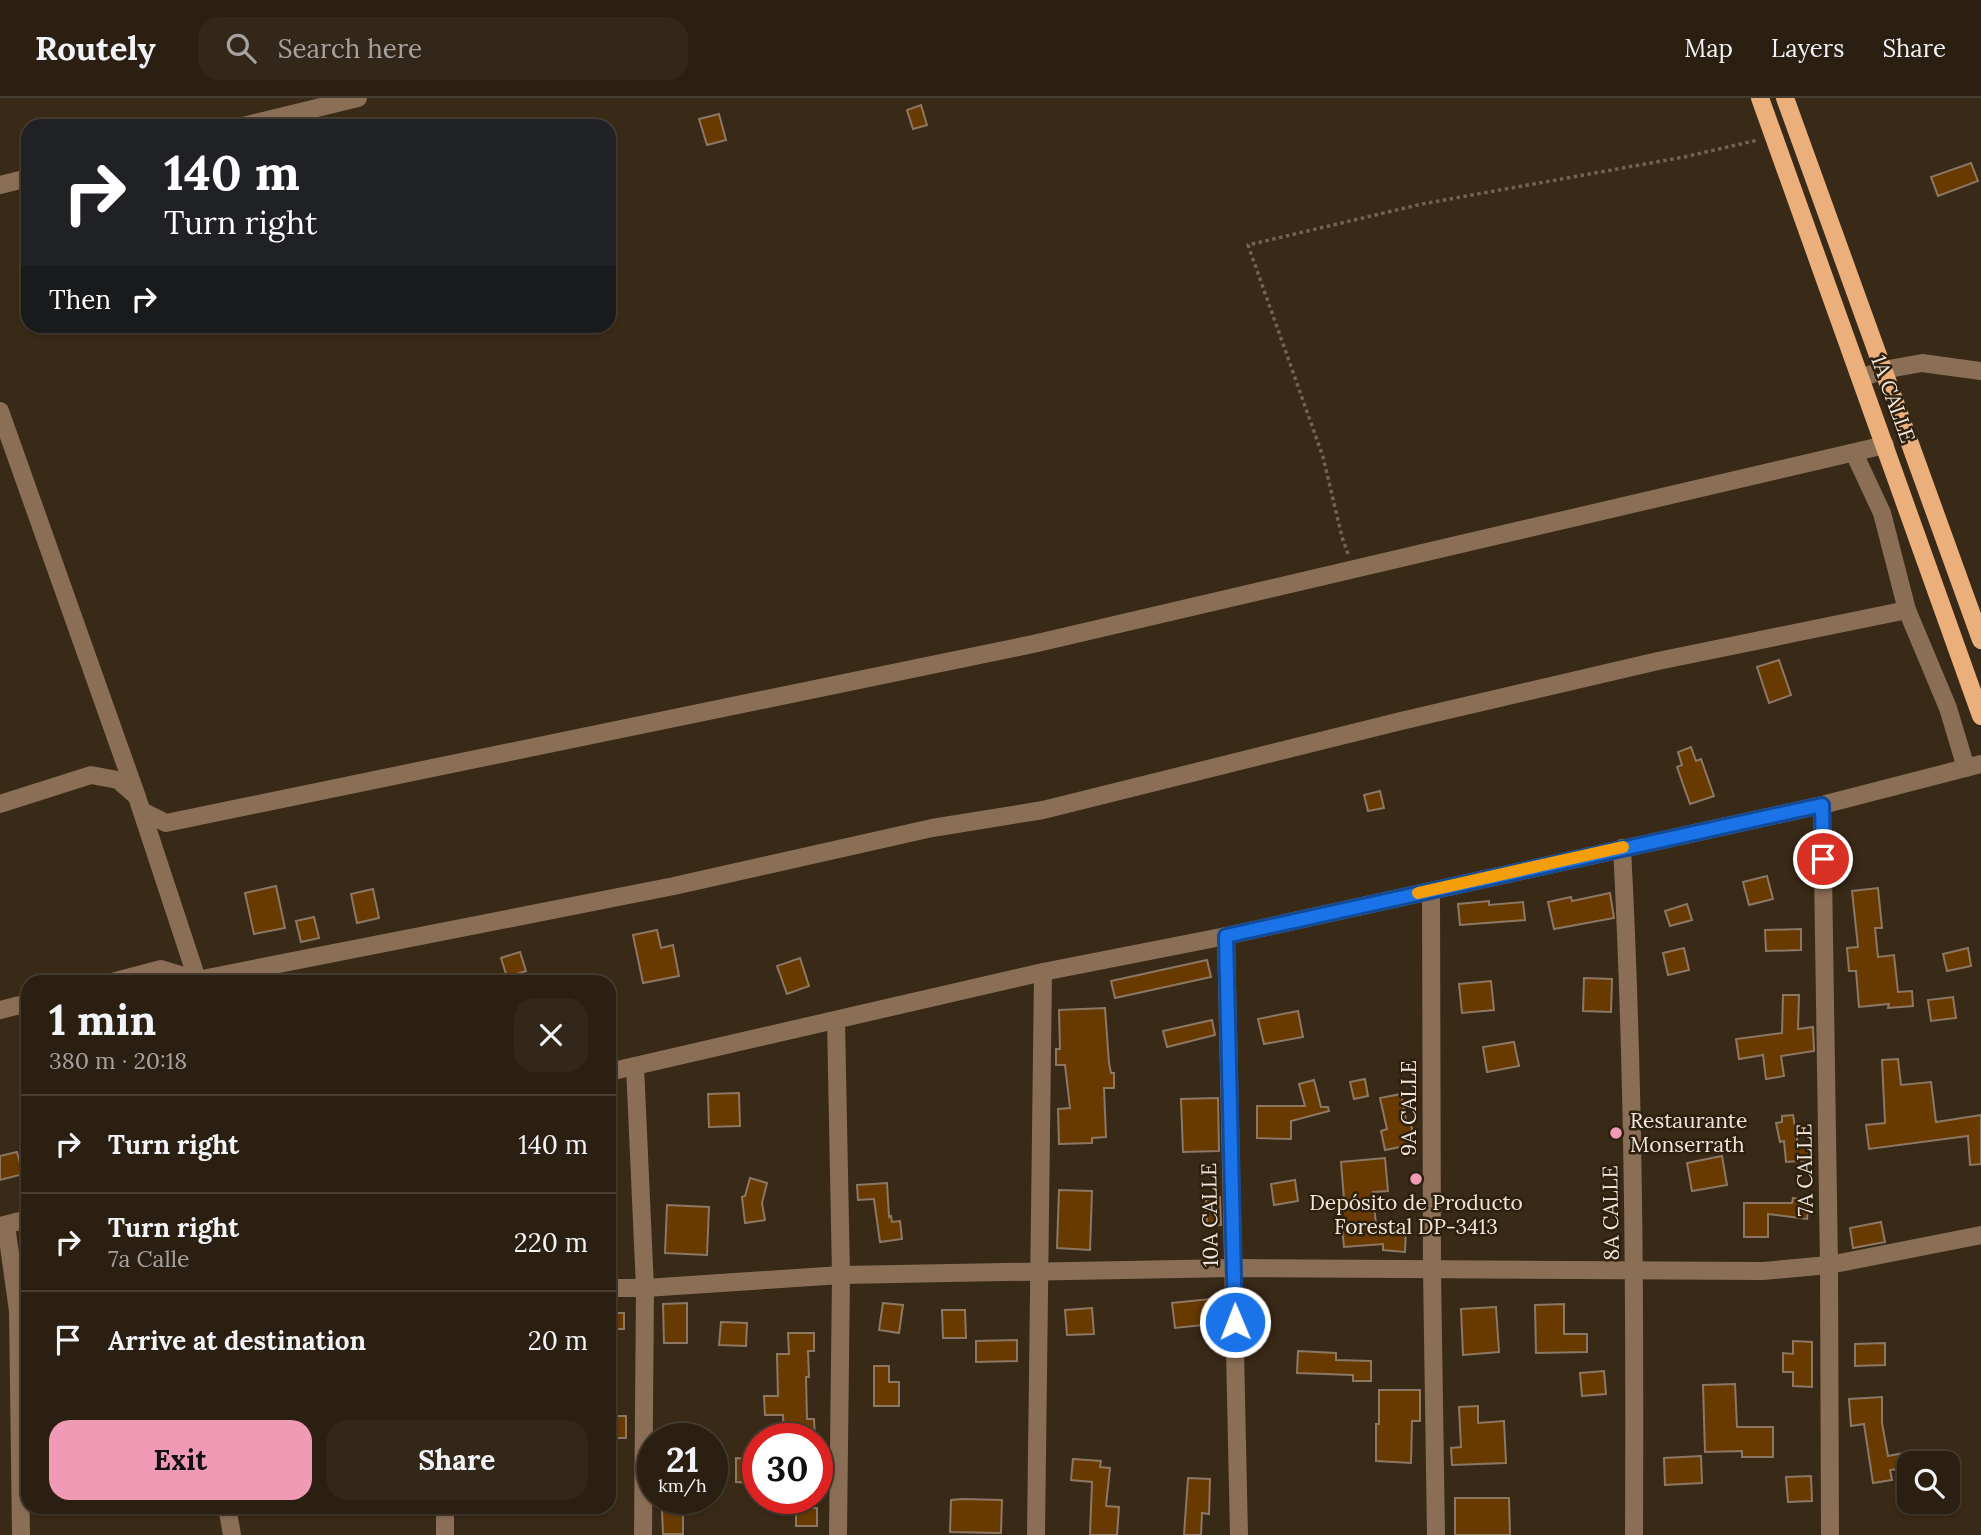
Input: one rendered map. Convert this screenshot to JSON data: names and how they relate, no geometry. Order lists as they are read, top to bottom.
{
  "streets": {
    "main road": ["1A CALLE"],
    "street": [
      "9A CALLE",
      "7A CALLE",
      "8A CALLE",
      "10A CALLE"
    ]
  },
  "places": ["Restaurante Monserrath", "Depósito de Producto Forestal DP-3413"],
  "page": {
    "header": "Routely",
    "search": "Search here",
    "nav": ["Map", "Layers", "Share"],
    "turn": ["140 m", "Turn right"],
    "then": "Then",
    "heading": ["1 min", "380 m · 20:18"],
    "list": [
      {
        "name": "Turn right",
        "value": "140 m"
      },
      {
        "name": "Turn right",
        "note": "7a Calle",
        "value": "220 m"
      },
      {
        "name": "Arrive at destination",
        "value": "20 m"
      }
    ],
    "buttons": ["Exit", "Share"],
    "speed": "21 km/h",
    "limit": "30"
  }
}
